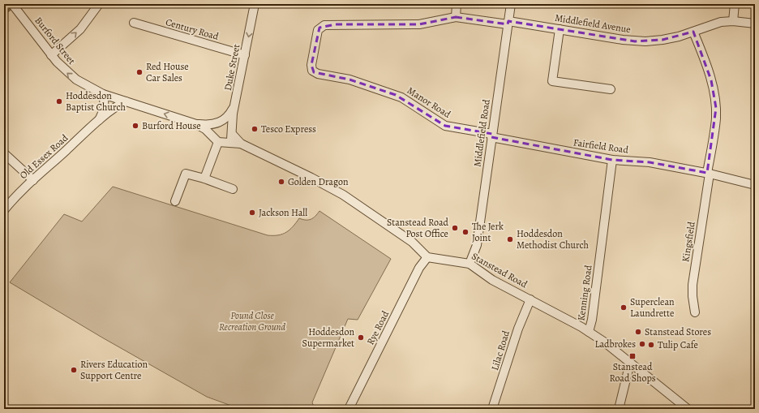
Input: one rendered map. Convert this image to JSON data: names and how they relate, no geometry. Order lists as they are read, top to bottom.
{
  "streets": {
    "street": [
      "Middlefield Avenue",
      "Century Road",
      "Burford Street",
      "Duke Street",
      "Manor Road",
      "Middlefield Road",
      "Fairfield Road",
      "Old Essex Road",
      "Kingsfield",
      "Stanstead Road",
      "Kenning Road",
      "Rye Road",
      "Lilac Road"
    ]
  },
  "crossings": [
    ["Middlefield Avenue", "Manor Road"],
    ["Middlefield Avenue", "Middlefield Road"],
    ["Middlefield Avenue", "Kingsfield"],
    ["Century Road", "Duke Street"],
    ["Burford Street", "Duke Street"],
    ["Burford Street", "Old Essex Road"],
    ["Manor Road", "Middlefield Road"],
    ["Manor Road", "Fairfield Road"],
    ["Middlefield Road", "Fairfield Road"],
    ["Middlefield Road", "Stanstead Road"],
    ["Fairfield Road", "Kingsfield"],
    ["Fairfield Road", "Kenning Road"],
    ["Stanstead Road", "Kenning Road"],
    ["Stanstead Road", "Rye Road"],
    ["Stanstead Road", "Lilac Road"]
  ],
  "one_way": ["Burford Street", "Duke Street"],
  "parks": ["Pound Close Recreation Ground"],
  "places": {
    "other": [
      "Red House Car Sales",
      "Hoddesdon Baptist Church",
      "Burford House",
      "Tesco Express",
      "Golden Dragon",
      "Jackson Hall",
      "Stanstead Road Post Office",
      "The Jerk Joint",
      "Hoddesdon Methodist Church",
      "Superclean Laundrette",
      "Stanstead Stores",
      "Hoddesdon Supermarket",
      "Ladbrokes",
      "Tulip Cafe",
      "Rivers Education Support Centre"
    ],
    "transit": ["Stanstead Road Shops"]
  }
}
